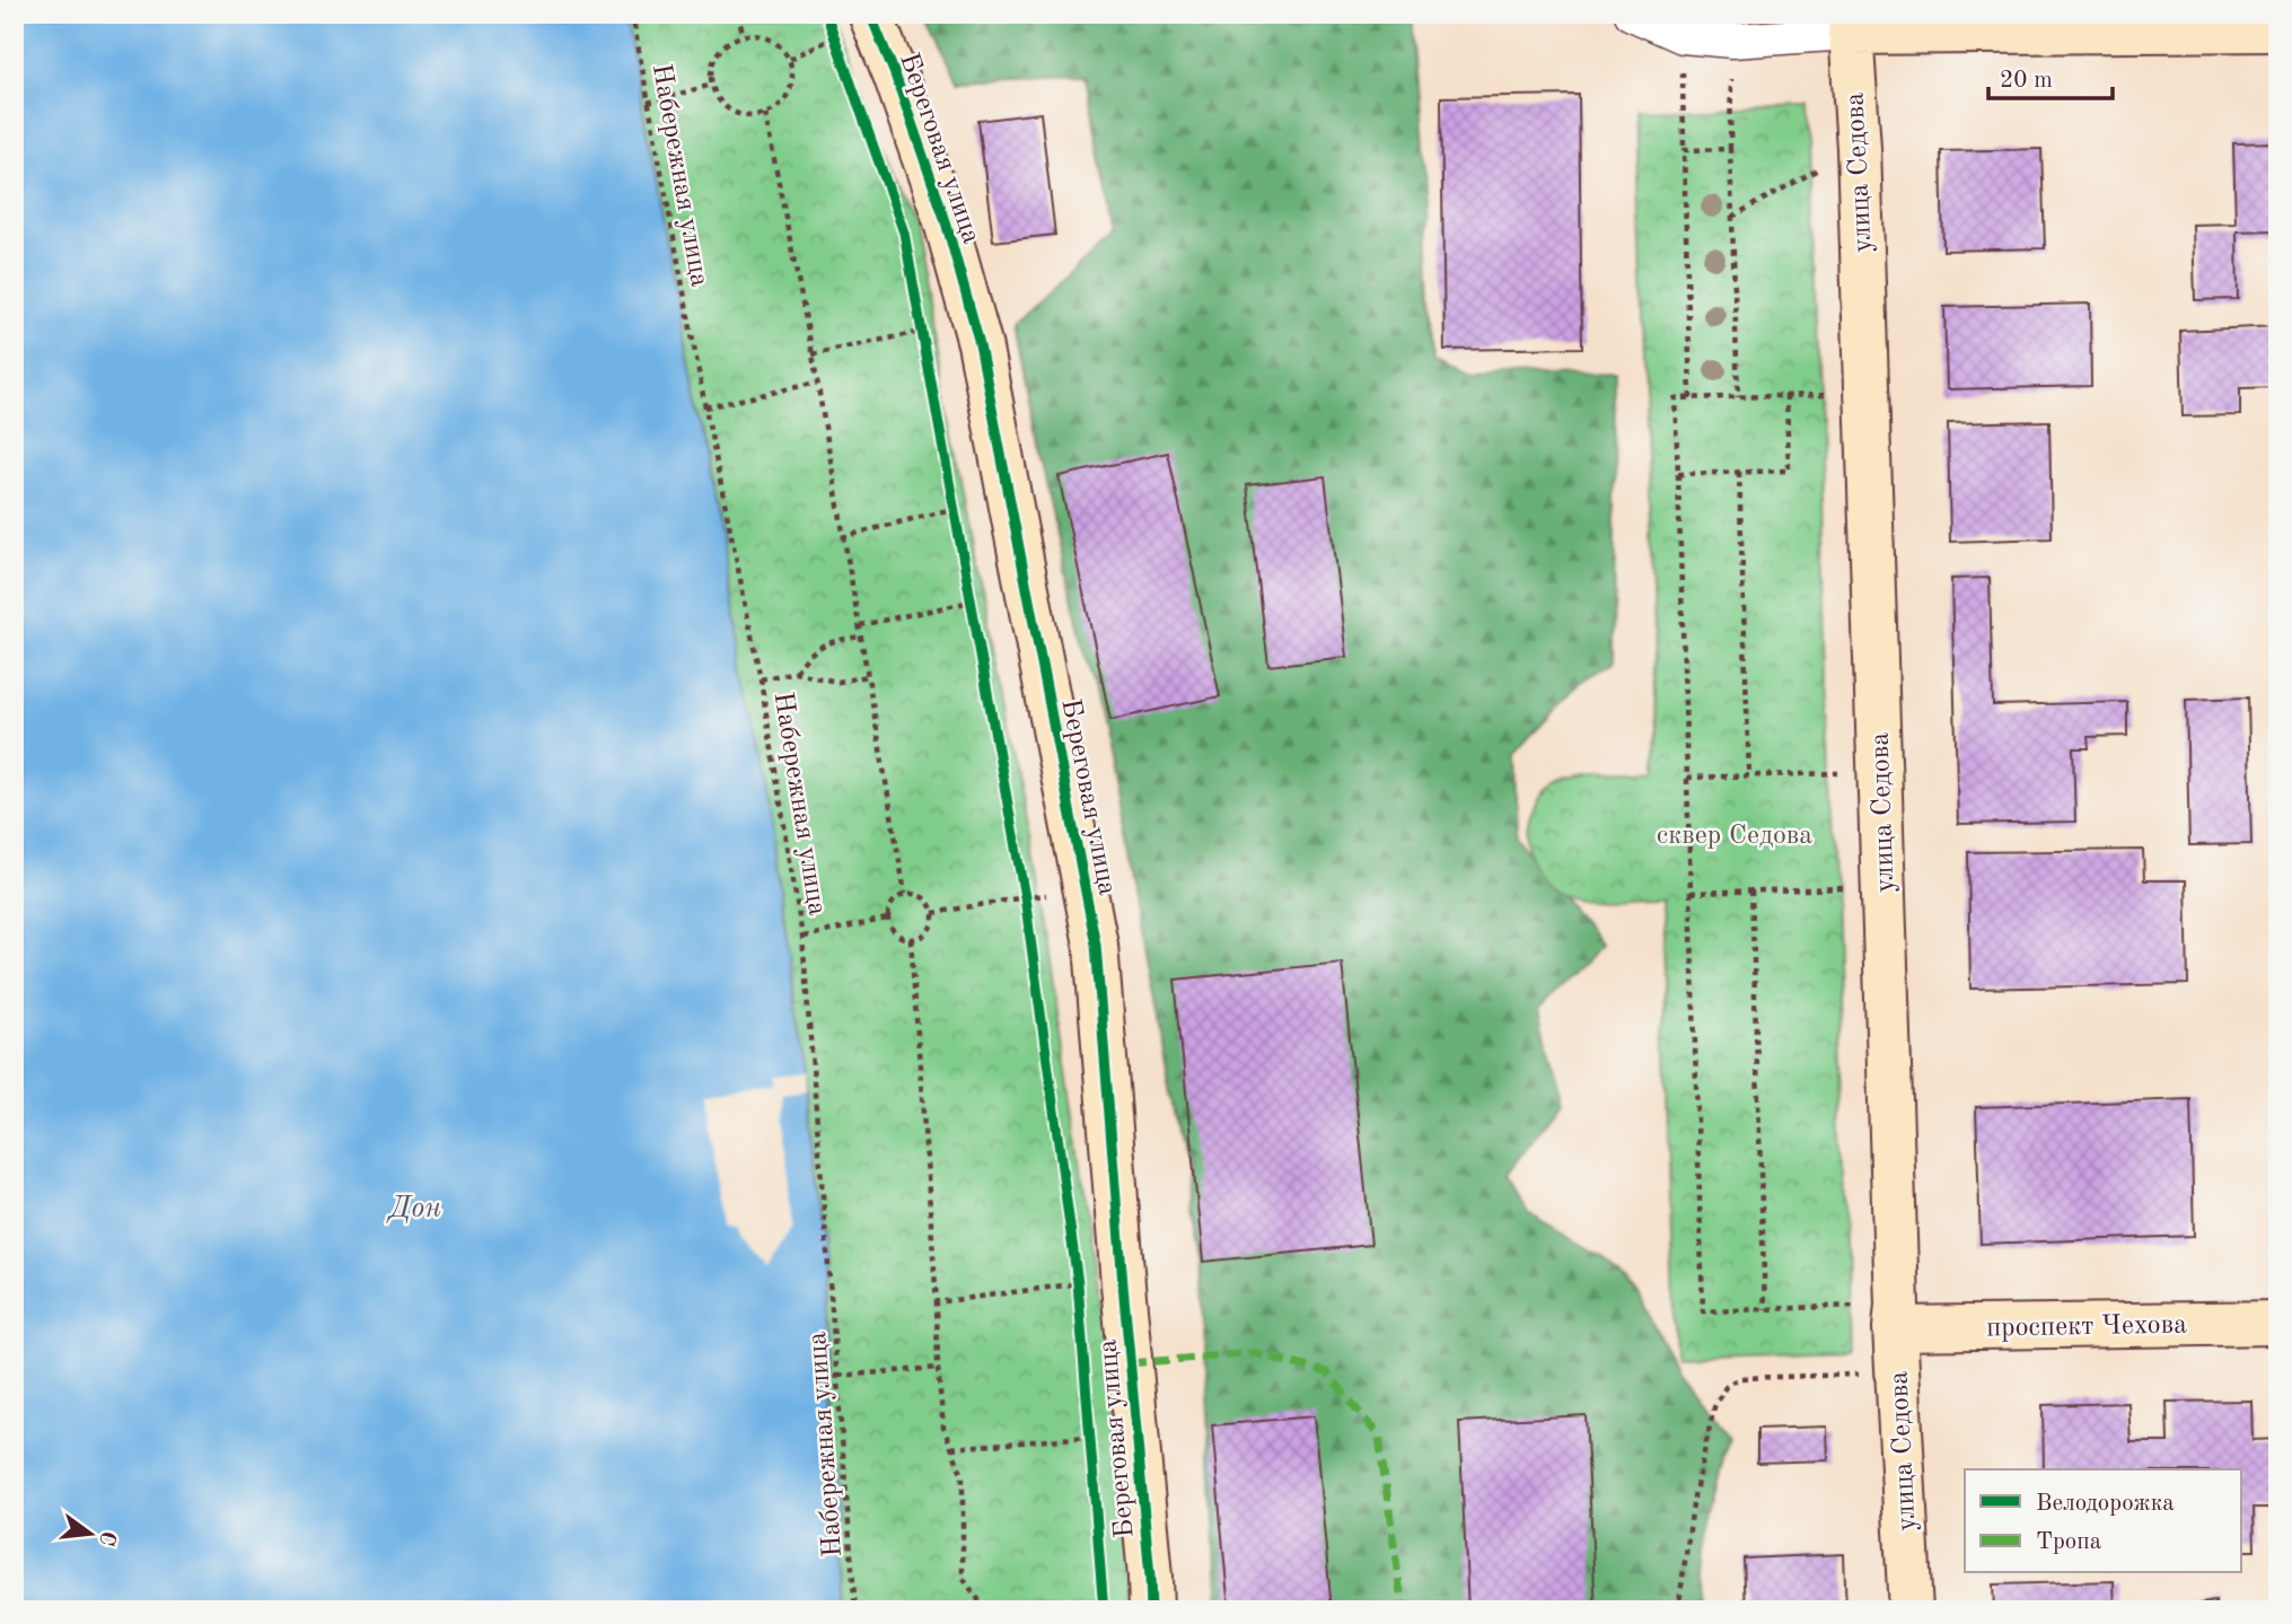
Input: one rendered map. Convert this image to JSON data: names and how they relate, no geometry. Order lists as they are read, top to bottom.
{
  "streets": {
    "street": ["Береговая улица", "улица Седова", "проспект Чехова"],
    "path": ["Набережная улица"]
  },
  "crossings": [
    ["улица Седова", "проспект Чехова"]
  ],
  "water": ["Дон"],
  "parks": ["сквер Седова"],
  "legend": ["Велодорожка", "Тропа"],
  "scale_bar": "20 m",
  "north": "right"
}
